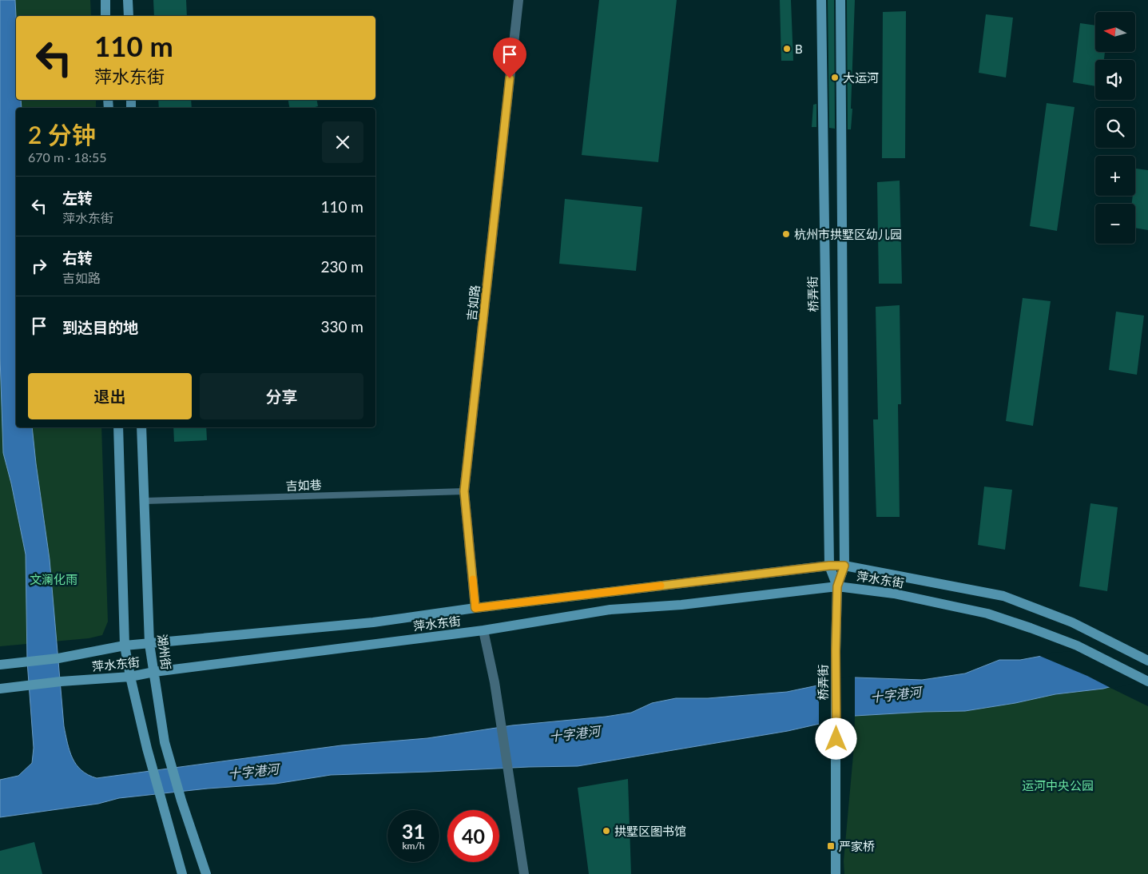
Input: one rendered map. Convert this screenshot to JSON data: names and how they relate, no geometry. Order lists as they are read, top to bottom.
{
  "streets": {
    "main road": ["桥弄街", "萍水东街", "湖州街"],
    "street": ["吉如路"],
    "lane": ["吉如巷"]
  },
  "crossings": [
    ["桥弄街", "萍水东街"],
    ["吉如路", "吉如巷"],
    ["吉如路", "萍水东街"],
    ["吉如巷", "湖州街"],
    ["萍水东街", "湖州街"]
  ],
  "water": ["十字港河"],
  "parks": ["文澜化雨", "运河中央公园"],
  "places": {
    "other": [
      "B",
      "大运河",
      "杭州市拱墅区幼儿园",
      "拱墅区图书馆"
    ],
    "transit": ["严家桥"]
  },
  "north": "left",
  "page": {
    "map_buttons": ["+", "−"],
    "turn": ["110 m", "萍水东街"],
    "heading": ["2 分钟", "670 m · 18:55"],
    "list": [
      {
        "name": "左转",
        "note": "萍水东街",
        "value": "110 m"
      },
      {
        "name": "右转",
        "note": "吉如路",
        "value": "230 m"
      },
      {
        "name": "到达目的地",
        "value": "330 m"
      }
    ],
    "buttons": ["退出", "分享"],
    "speed": "31 km/h",
    "limit": "40"
  }
}
